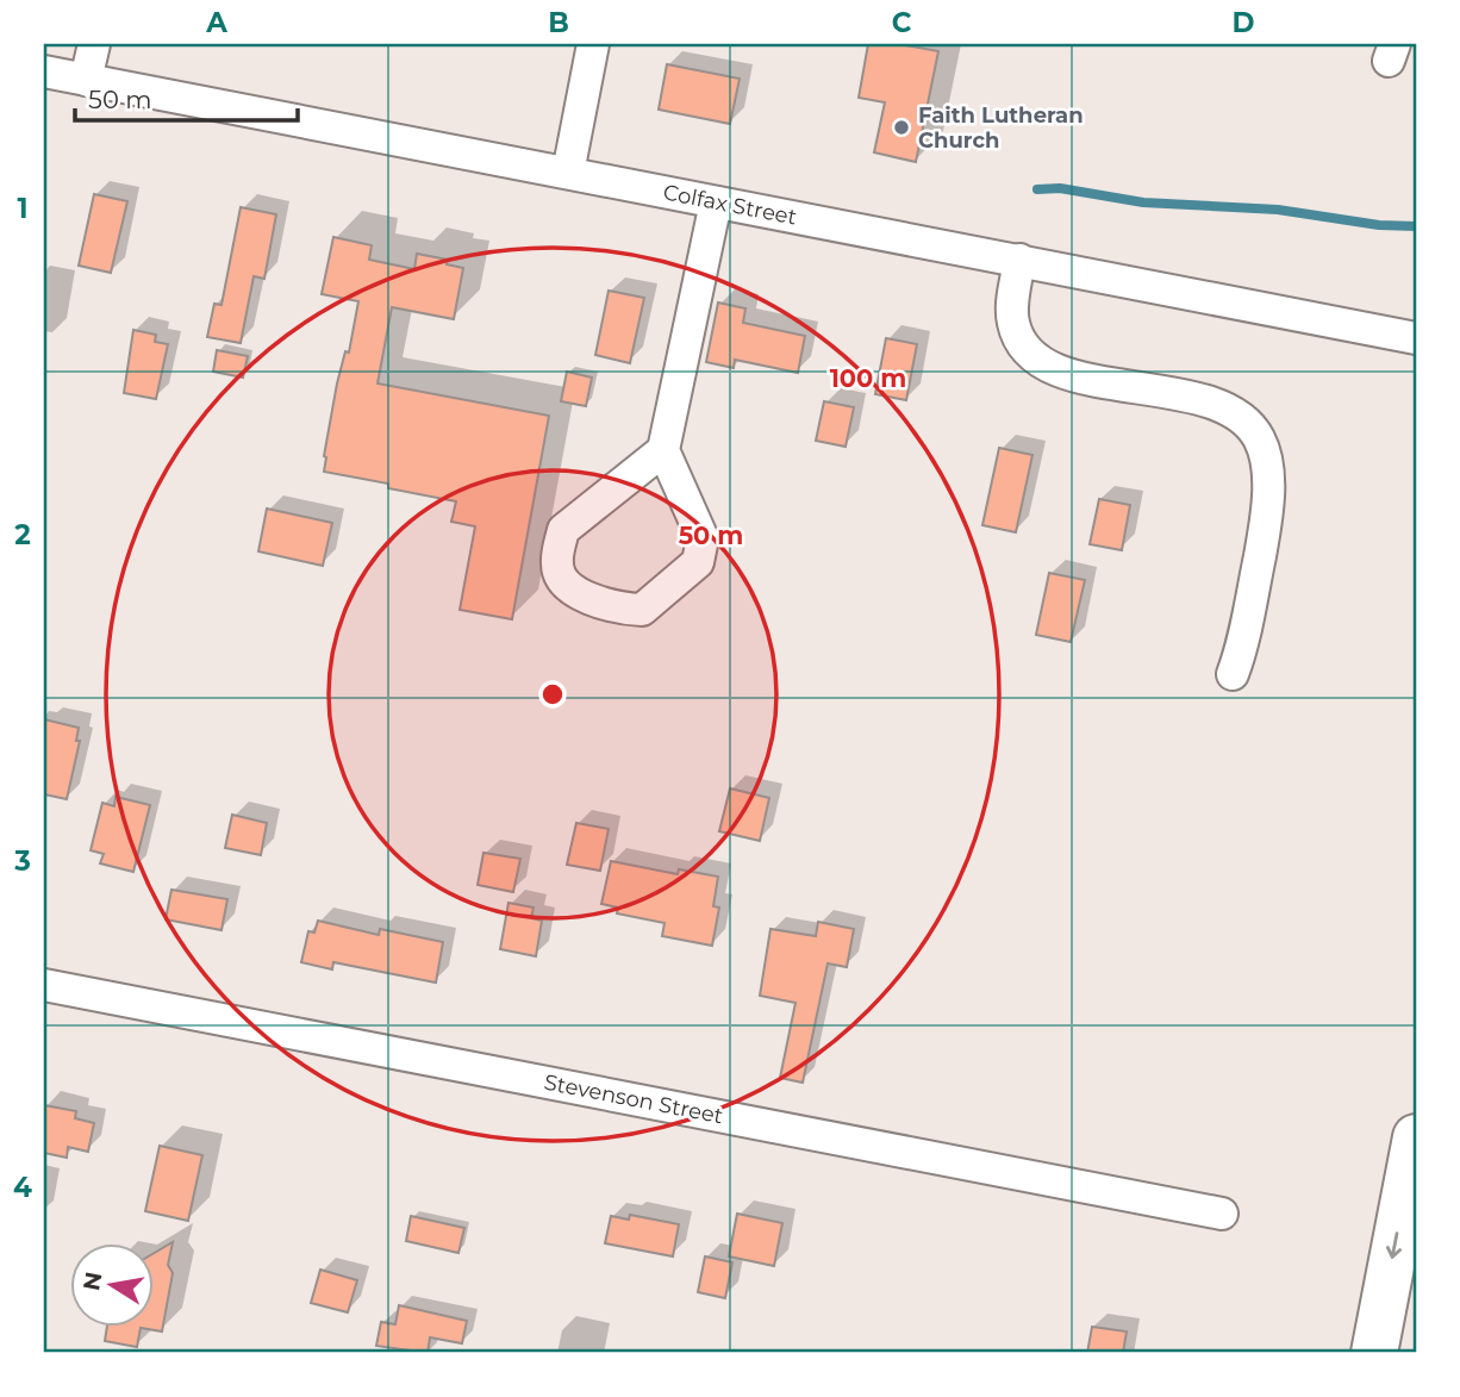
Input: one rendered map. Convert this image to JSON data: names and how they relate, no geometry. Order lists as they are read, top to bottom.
{
  "streets": {
    "street": ["Colfax Street", "Stevenson Street"]
  },
  "places": ["Faith Lutheran Church"],
  "scale_bar": "50 m",
  "north": "left",
  "grid": {
    "columns": [
      "A",
      "B",
      "C",
      "D"
    ],
    "rows": [
      "1",
      "2",
      "3",
      "4"
    ]
  },
  "rings": ["100 m", "50 m"]
}
